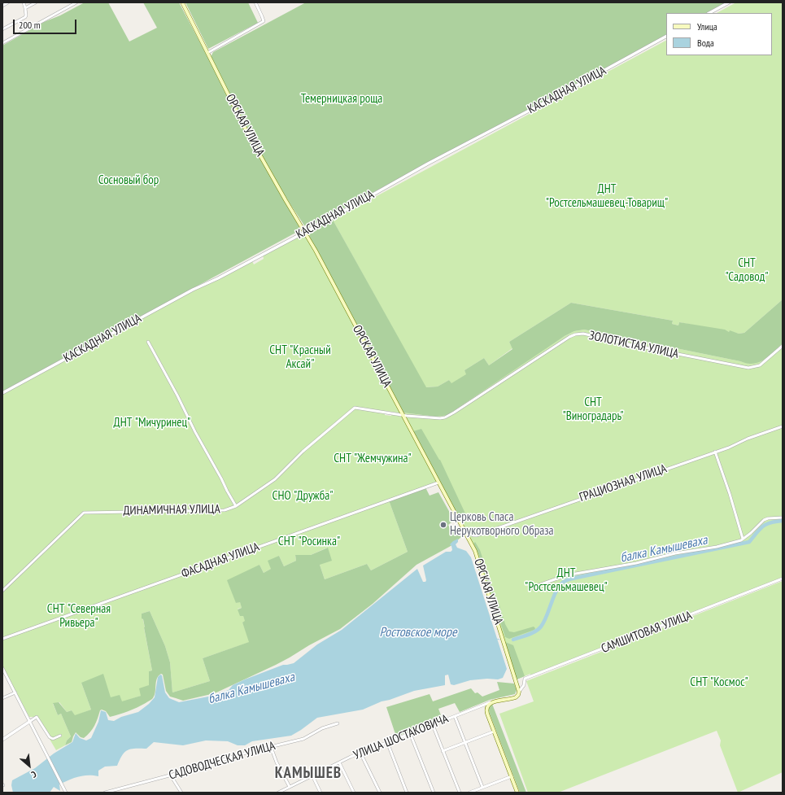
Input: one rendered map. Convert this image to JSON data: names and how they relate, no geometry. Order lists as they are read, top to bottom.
{
  "streets": {
    "main road": ["ОРСКАЯ УЛИЦА"],
    "street": [
      "КАСКАДНАЯ УЛИЦА",
      "ЗОЛОТИСТАЯ УЛИЦА",
      "ГРАЦИОЗНАЯ УЛИЦА",
      "ДИНАМИЧНАЯ УЛИЦА",
      "ФАСАДНАЯ УЛИЦА",
      "САМШИТОВАЯ УЛИЦА",
      "УЛИЦА ШОСТАКОВИЧА",
      "САДОВОДЧЕСКАЯ УЛИЦА"
    ]
  },
  "crossings": [
    ["КАСКАДНАЯ УЛИЦА", "ОРСКАЯ УЛИЦА"],
    ["ОРСКАЯ УЛИЦА", "ЗОЛОТИСТАЯ УЛИЦА"],
    ["ОРСКАЯ УЛИЦА", "ГРАЦИОЗНАЯ УЛИЦА"],
    ["ОРСКАЯ УЛИЦА", "ФАСАДНАЯ УЛИЦА"],
    ["ОРСКАЯ УЛИЦА", "САМШИТОВАЯ УЛИЦА"],
    ["ЗОЛОТИСТАЯ УЛИЦА", "ДИНАМИЧНАЯ УЛИЦА"]
  ],
  "districts": ["КАМЫШЕВ"],
  "water": ["балка Камышеваха", "Ростовское море"],
  "parks": [
    "Темерницкая роща",
    "Сосновый бор",
    "ДНТ \"Ростсельмашевец-Товарищ\"",
    "СНТ \"Садовод\"",
    "СНТ \"Красный Аксай\"",
    "СНТ \"Виноградарь\"",
    "ДНТ \"Мичуринец\"",
    "СНТ \"Жемчужина\"",
    "СНО \"Дружба\"",
    "СНТ \"Росинка\"",
    "ДНТ \"Ростсельмашевец\"",
    "СНТ \"Северная Ривьера\"",
    "СНТ \"Космос\""
  ],
  "places": ["Церковь Спаса Нерукотворного Образа"],
  "legend": ["Улица", "Вода"],
  "scale_bar": "200 m",
  "north": "bottom right"
}
